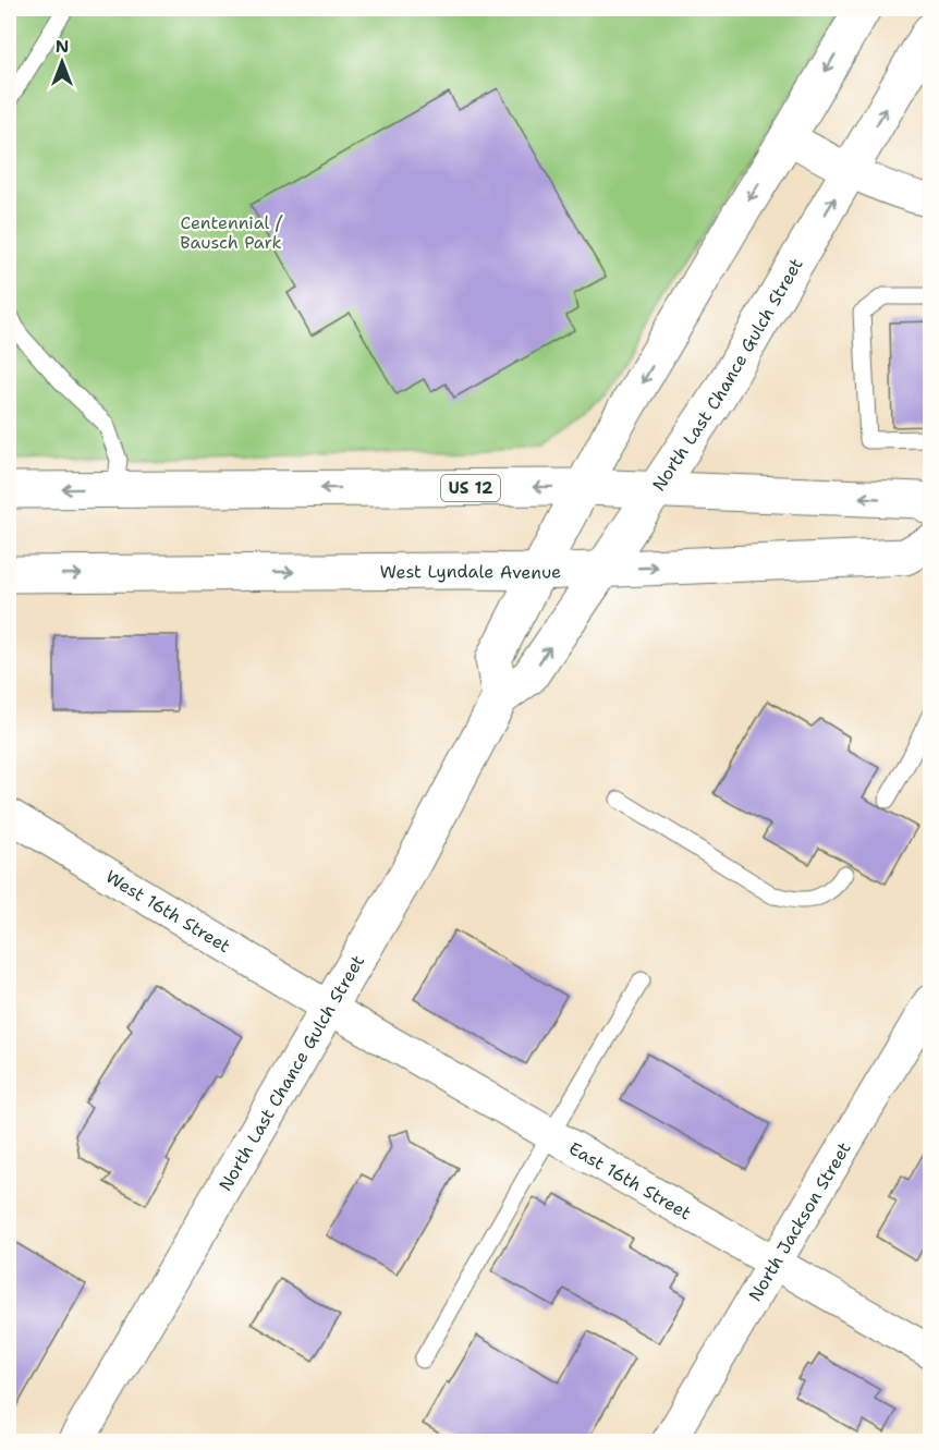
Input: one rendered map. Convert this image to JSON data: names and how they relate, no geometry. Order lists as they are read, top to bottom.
{
  "streets": {
    "main road": ["North Last Chance Gulch Street", "US 12", "West Lyndale Avenue"],
    "street": ["West 16th Street", "East 16th Street", "North Jackson Street"]
  },
  "crossings": [
    ["North Last Chance Gulch Street", "US 12"],
    ["North Last Chance Gulch Street", "West Lyndale Avenue"],
    ["North Last Chance Gulch Street", "West 16th Street"],
    ["North Last Chance Gulch Street", "East 16th Street"],
    ["West 16th Street", "East 16th Street"],
    ["East 16th Street", "North Jackson Street"]
  ],
  "parks": ["Centennial / Bausch Park"],
  "north": "top"
}
